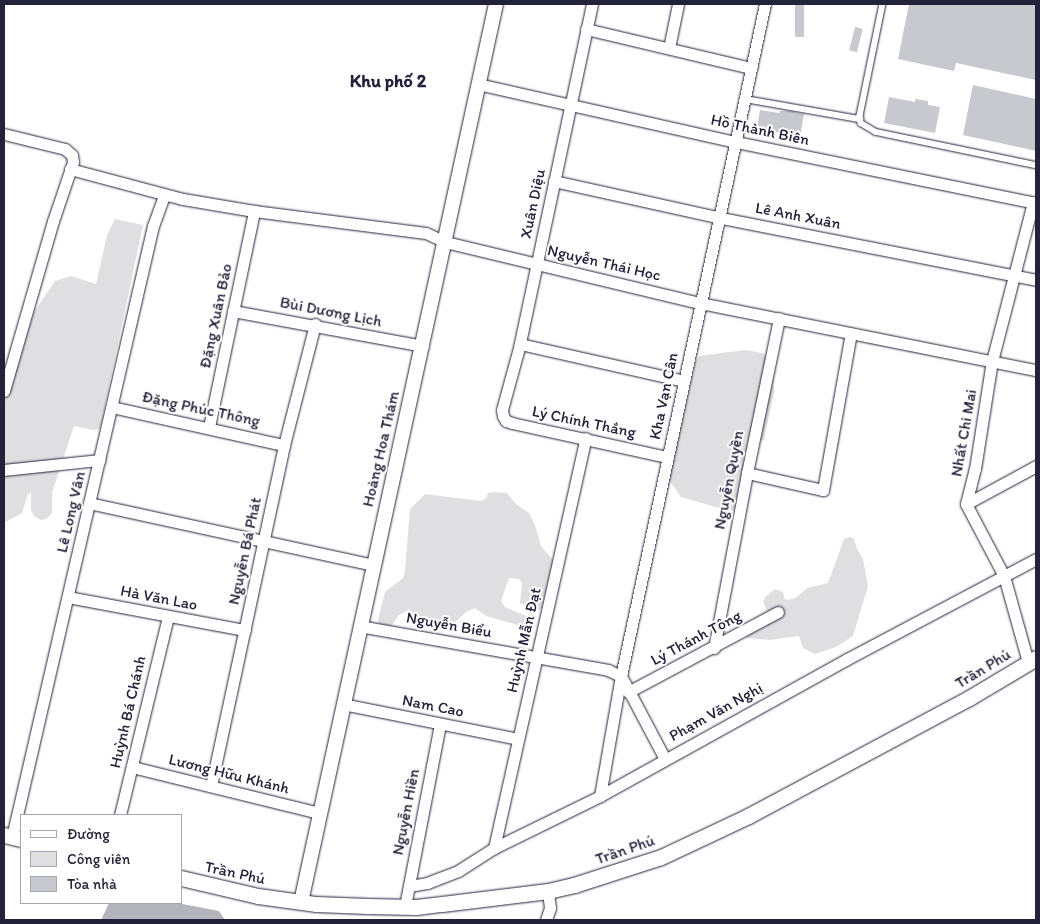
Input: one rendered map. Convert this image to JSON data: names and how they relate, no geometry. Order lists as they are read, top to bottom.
{
  "streets": {
    "main road": ["Trần Phú"],
    "street": [
      "Hồ Thành Biên",
      "Xuân Diệu",
      "Lê Anh Xuân",
      "Nguyễn Thái Học",
      "Bùi Dương Lịch",
      "Đặng Xuân Bảo",
      "Kha Vạn Cân",
      "Đặng Phúc Thông",
      "Lý Chính Thắng",
      "Nhất Chi Mai",
      "Hoàng Hoa Thám",
      "Nguyễn Quyền",
      "Lê Long Vân",
      "Nguyễn Bá Phát",
      "Hà Văn Lao",
      "Nguyễn Biểu",
      "Lý Thánh Tông",
      "Huỳnh Mẫn Đạt",
      "Nam Cao",
      "Huỳnh Bá Chánh",
      "Phạm Văn Nghị",
      "Lương Hữu Khánh",
      "Nguyễn Hiền"
    ]
  },
  "crossings": [
    ["Hồ Thành Biên", "Xuân Diệu"],
    ["Hồ Thành Biên", "Kha Vạn Cân"],
    ["Hồ Thành Biên", "Nhất Chi Mai"],
    ["Hồ Thành Biên", "Hoàng Hoa Thám"],
    ["Xuân Diệu", "Lê Anh Xuân"],
    ["Xuân Diệu", "Nguyễn Thái Học"],
    ["Xuân Diệu", "Lý Chính Thắng"],
    ["Lê Anh Xuân", "Kha Vạn Cân"],
    ["Lê Anh Xuân", "Nhất Chi Mai"],
    ["Nguyễn Thái Học", "Đặng Xuân Bảo"],
    ["Nguyễn Thái Học", "Kha Vạn Cân"],
    ["Nguyễn Thái Học", "Nhất Chi Mai"],
    ["Nguyễn Thái Học", "Hoàng Hoa Thám"],
    ["Nguyễn Thái Học", "Nguyễn Quyền"],
    ["Nguyễn Thái Học", "Lê Long Vân"],
    ["Bùi Dương Lịch", "Đặng Xuân Bảo"],
    ["Bùi Dương Lịch", "Hoàng Hoa Thám"],
    ["Bùi Dương Lịch", "Nguyễn Bá Phát"],
    ["Đặng Xuân Bảo", "Đặng Phúc Thông"],
    ["Kha Vạn Cân", "Lý Chính Thắng"],
    ["Kha Vạn Cân", "Nguyễn Biểu"],
    ["Kha Vạn Cân", "Phạm Văn Nghị"],
    ["Đặng Phúc Thông", "Lê Long Vân"],
    ["Đặng Phúc Thông", "Nguyễn Bá Phát"],
    ["Lý Chính Thắng", "Huỳnh Mẫn Đạt"],
    ["Hoàng Hoa Thám", "Nguyễn Biểu"],
    ["Hoàng Hoa Thám", "Trần Phú"],
    ["Hoàng Hoa Thám", "Nam Cao"],
    ["Hoàng Hoa Thám", "Lương Hữu Khánh"],
    ["Nguyễn Quyền", "Lý Thánh Tông"],
    ["Lê Long Vân", "Hà Văn Lao"],
    ["Nguyễn Bá Phát", "Hà Văn Lao"],
    ["Nguyễn Bá Phát", "Lương Hữu Khánh"],
    ["Hà Văn Lao", "Huỳnh Bá Chánh"],
    ["Nguyễn Biểu", "Huỳnh Mẫn Đạt"],
    ["Huỳnh Mẫn Đạt", "Nam Cao"],
    ["Huỳnh Mẫn Đạt", "Phạm Văn Nghị"],
    ["Trần Phú", "Nguyễn Hiền"],
    ["Nam Cao", "Nguyễn Hiền"],
    ["Huỳnh Bá Chánh", "Lương Hữu Khánh"],
    ["Phạm Văn Nghị", "Nguyễn Hiền"]
  ],
  "districts": ["Khu phố 2"],
  "legend": ["Đường", "Công viên", "Tòa nhà"]
}
